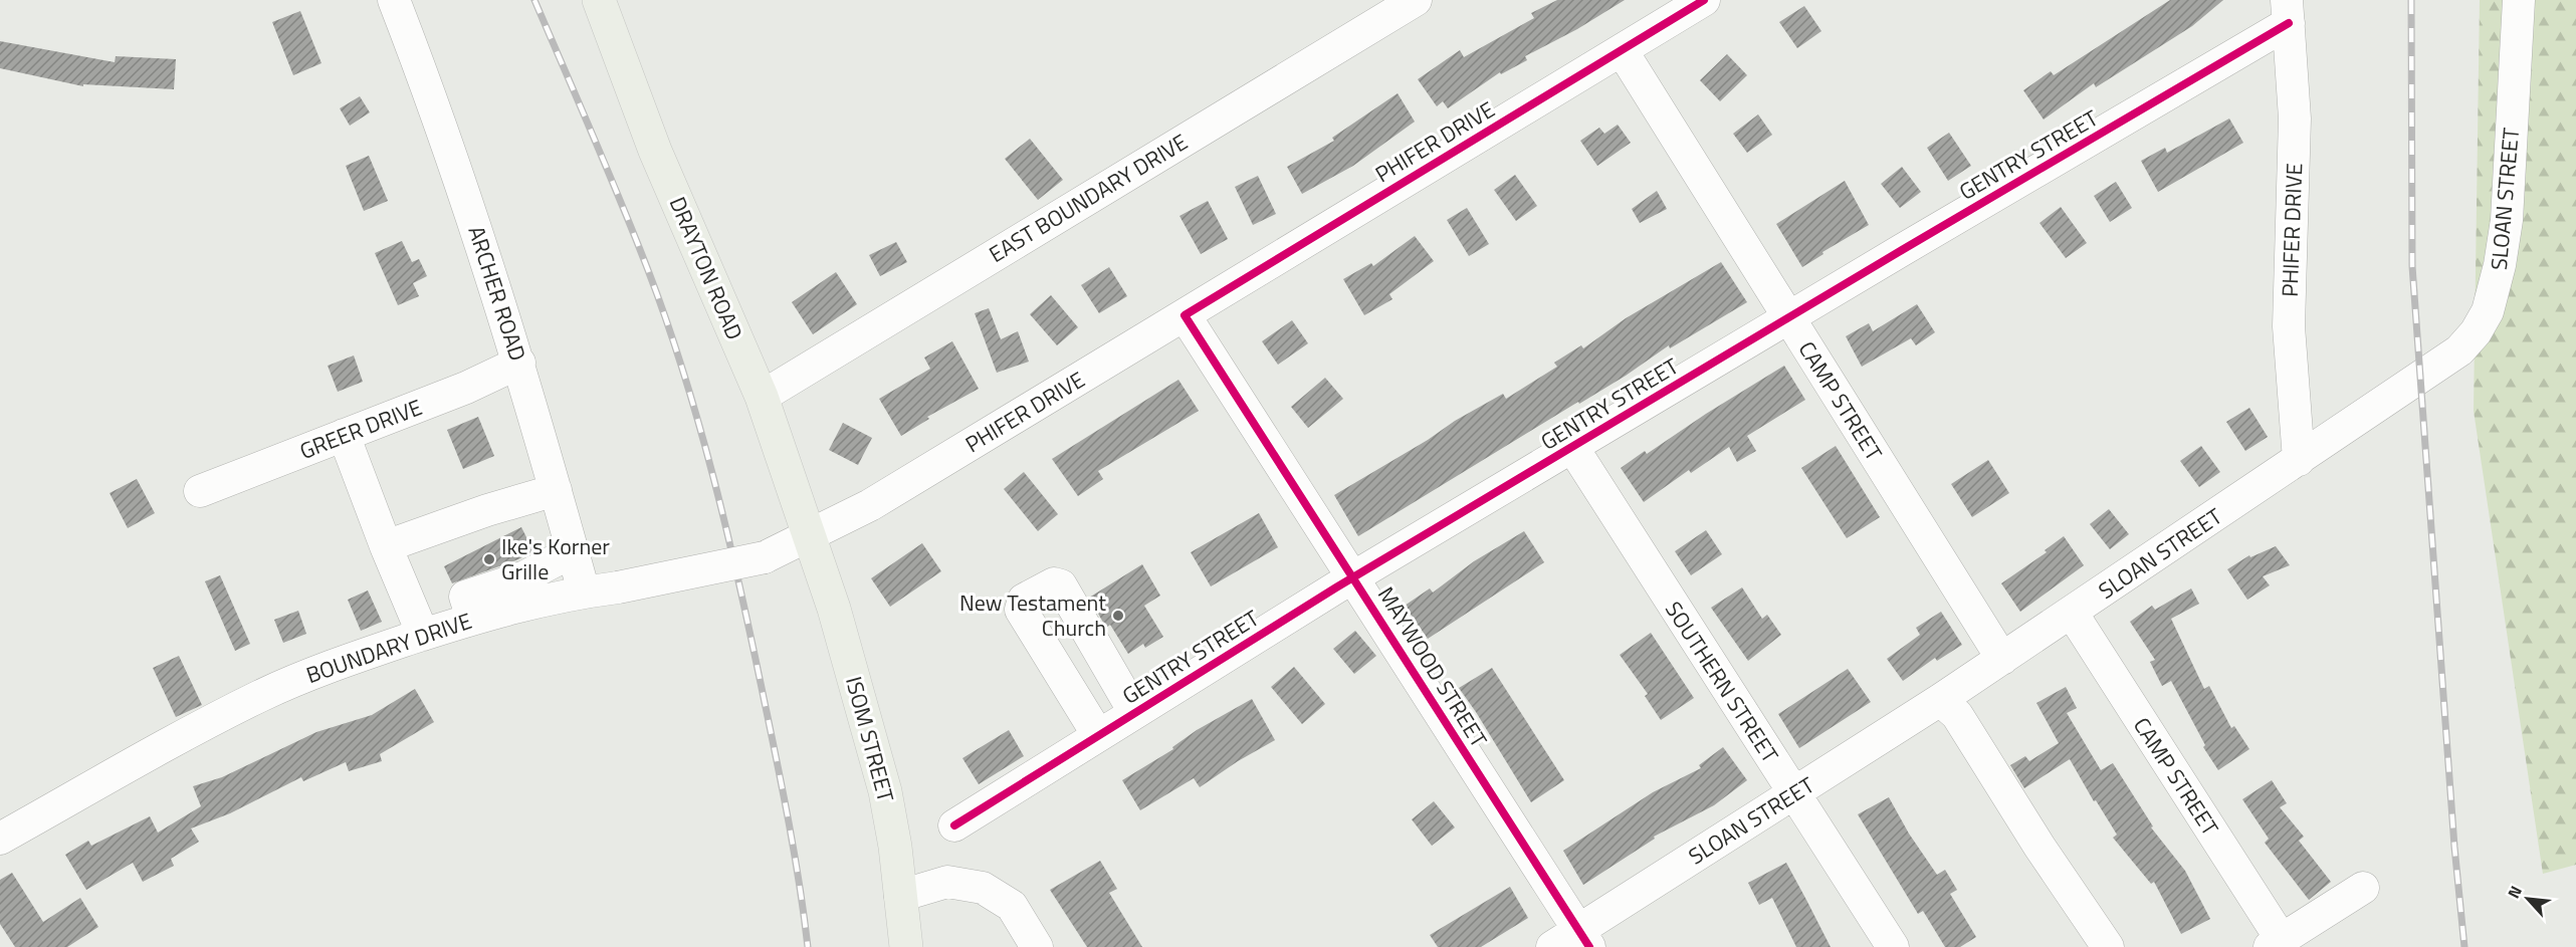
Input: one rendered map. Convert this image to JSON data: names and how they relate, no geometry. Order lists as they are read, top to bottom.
{
  "streets": {
    "main road": ["DRAYTON ROAD", "ISOM STREET"],
    "street": [
      "PHIFER DRIVE",
      "GENTRY STREET",
      "EAST BOUNDARY DRIVE",
      "SLOAN STREET",
      "ARCHER ROAD",
      "CAMP STREET",
      "GREER DRIVE",
      "BOUNDARY DRIVE",
      "MAYWOOD STREET",
      "SOUTHERN STREET"
    ]
  },
  "crossings": [
    ["PHIFER DRIVE", "GENTRY STREET"],
    ["PHIFER DRIVE", "SLOAN STREET"],
    ["PHIFER DRIVE", "DRAYTON ROAD"],
    ["PHIFER DRIVE", "CAMP STREET"],
    ["PHIFER DRIVE", "BOUNDARY DRIVE"],
    ["PHIFER DRIVE", "MAYWOOD STREET"],
    ["PHIFER DRIVE", "ISOM STREET"],
    ["GENTRY STREET", "CAMP STREET"],
    ["GENTRY STREET", "MAYWOOD STREET"],
    ["GENTRY STREET", "SOUTHERN STREET"],
    ["EAST BOUNDARY DRIVE", "DRAYTON ROAD"],
    ["SLOAN STREET", "CAMP STREET"],
    ["SLOAN STREET", "MAYWOOD STREET"],
    ["SLOAN STREET", "SOUTHERN STREET"],
    ["DRAYTON ROAD", "BOUNDARY DRIVE"],
    ["DRAYTON ROAD", "ISOM STREET"],
    ["ARCHER ROAD", "GREER DRIVE"],
    ["ARCHER ROAD", "BOUNDARY DRIVE"],
    ["BOUNDARY DRIVE", "ISOM STREET"]
  ],
  "places": ["Ike's Korner Grille", "New Testament Church"],
  "north": "top left"
}
